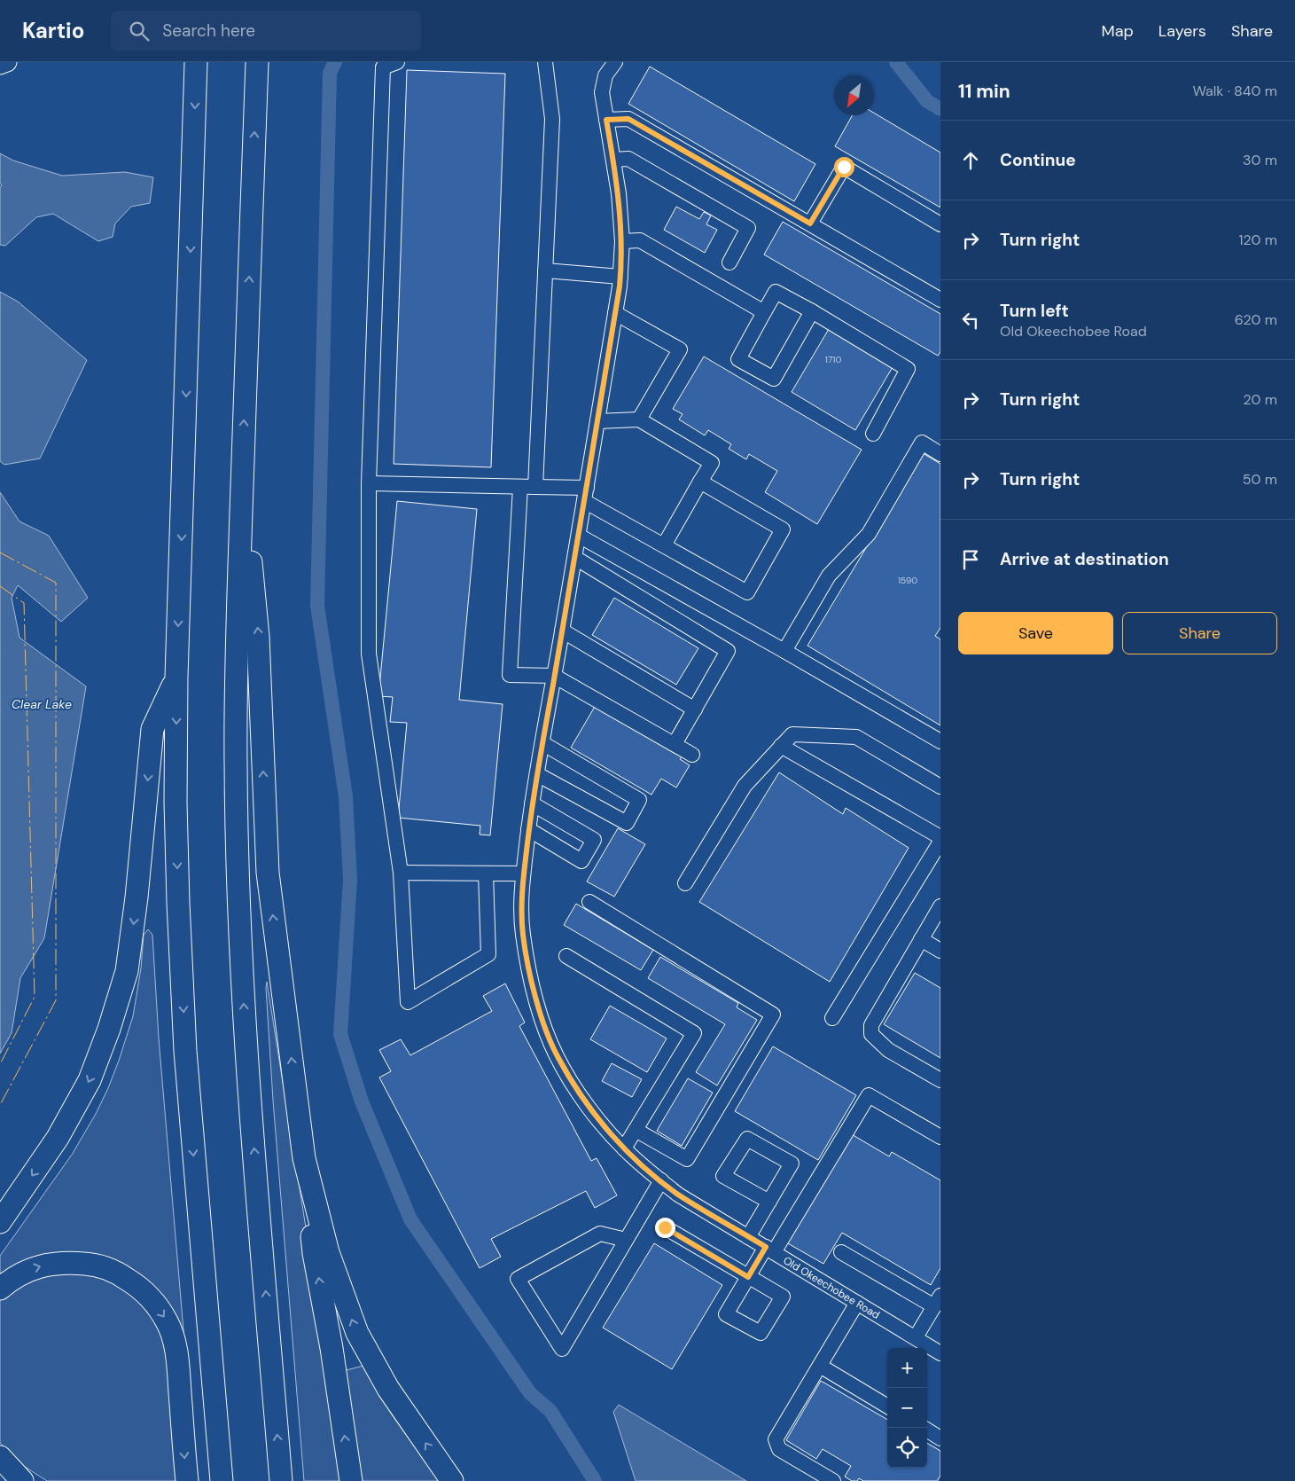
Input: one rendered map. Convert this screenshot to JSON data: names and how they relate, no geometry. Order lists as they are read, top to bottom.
{
  "streets": {
    "street": ["Old Okeechobee Road"]
  },
  "water": ["Clear Lake"],
  "house_numbers": ["1710", "1590"],
  "north": "bottom left",
  "page": {
    "header": "Kartio",
    "search": "Search here",
    "nav": ["Map", "Layers", "Share"],
    "heading": ["11 min", "Walk · 840 m"],
    "list": [
      ["Continue", "30 m"],
      ["Turn right", "120 m"],
      ["Turn left", "Old Okeechobee Road", "620 m"],
      ["Turn right", "20 m"],
      ["Turn right", "50 m"],
      "Arrive at destination"
    ],
    "buttons": ["Save", "Share"],
    "map_buttons": ["+", "−"]
  }
}
